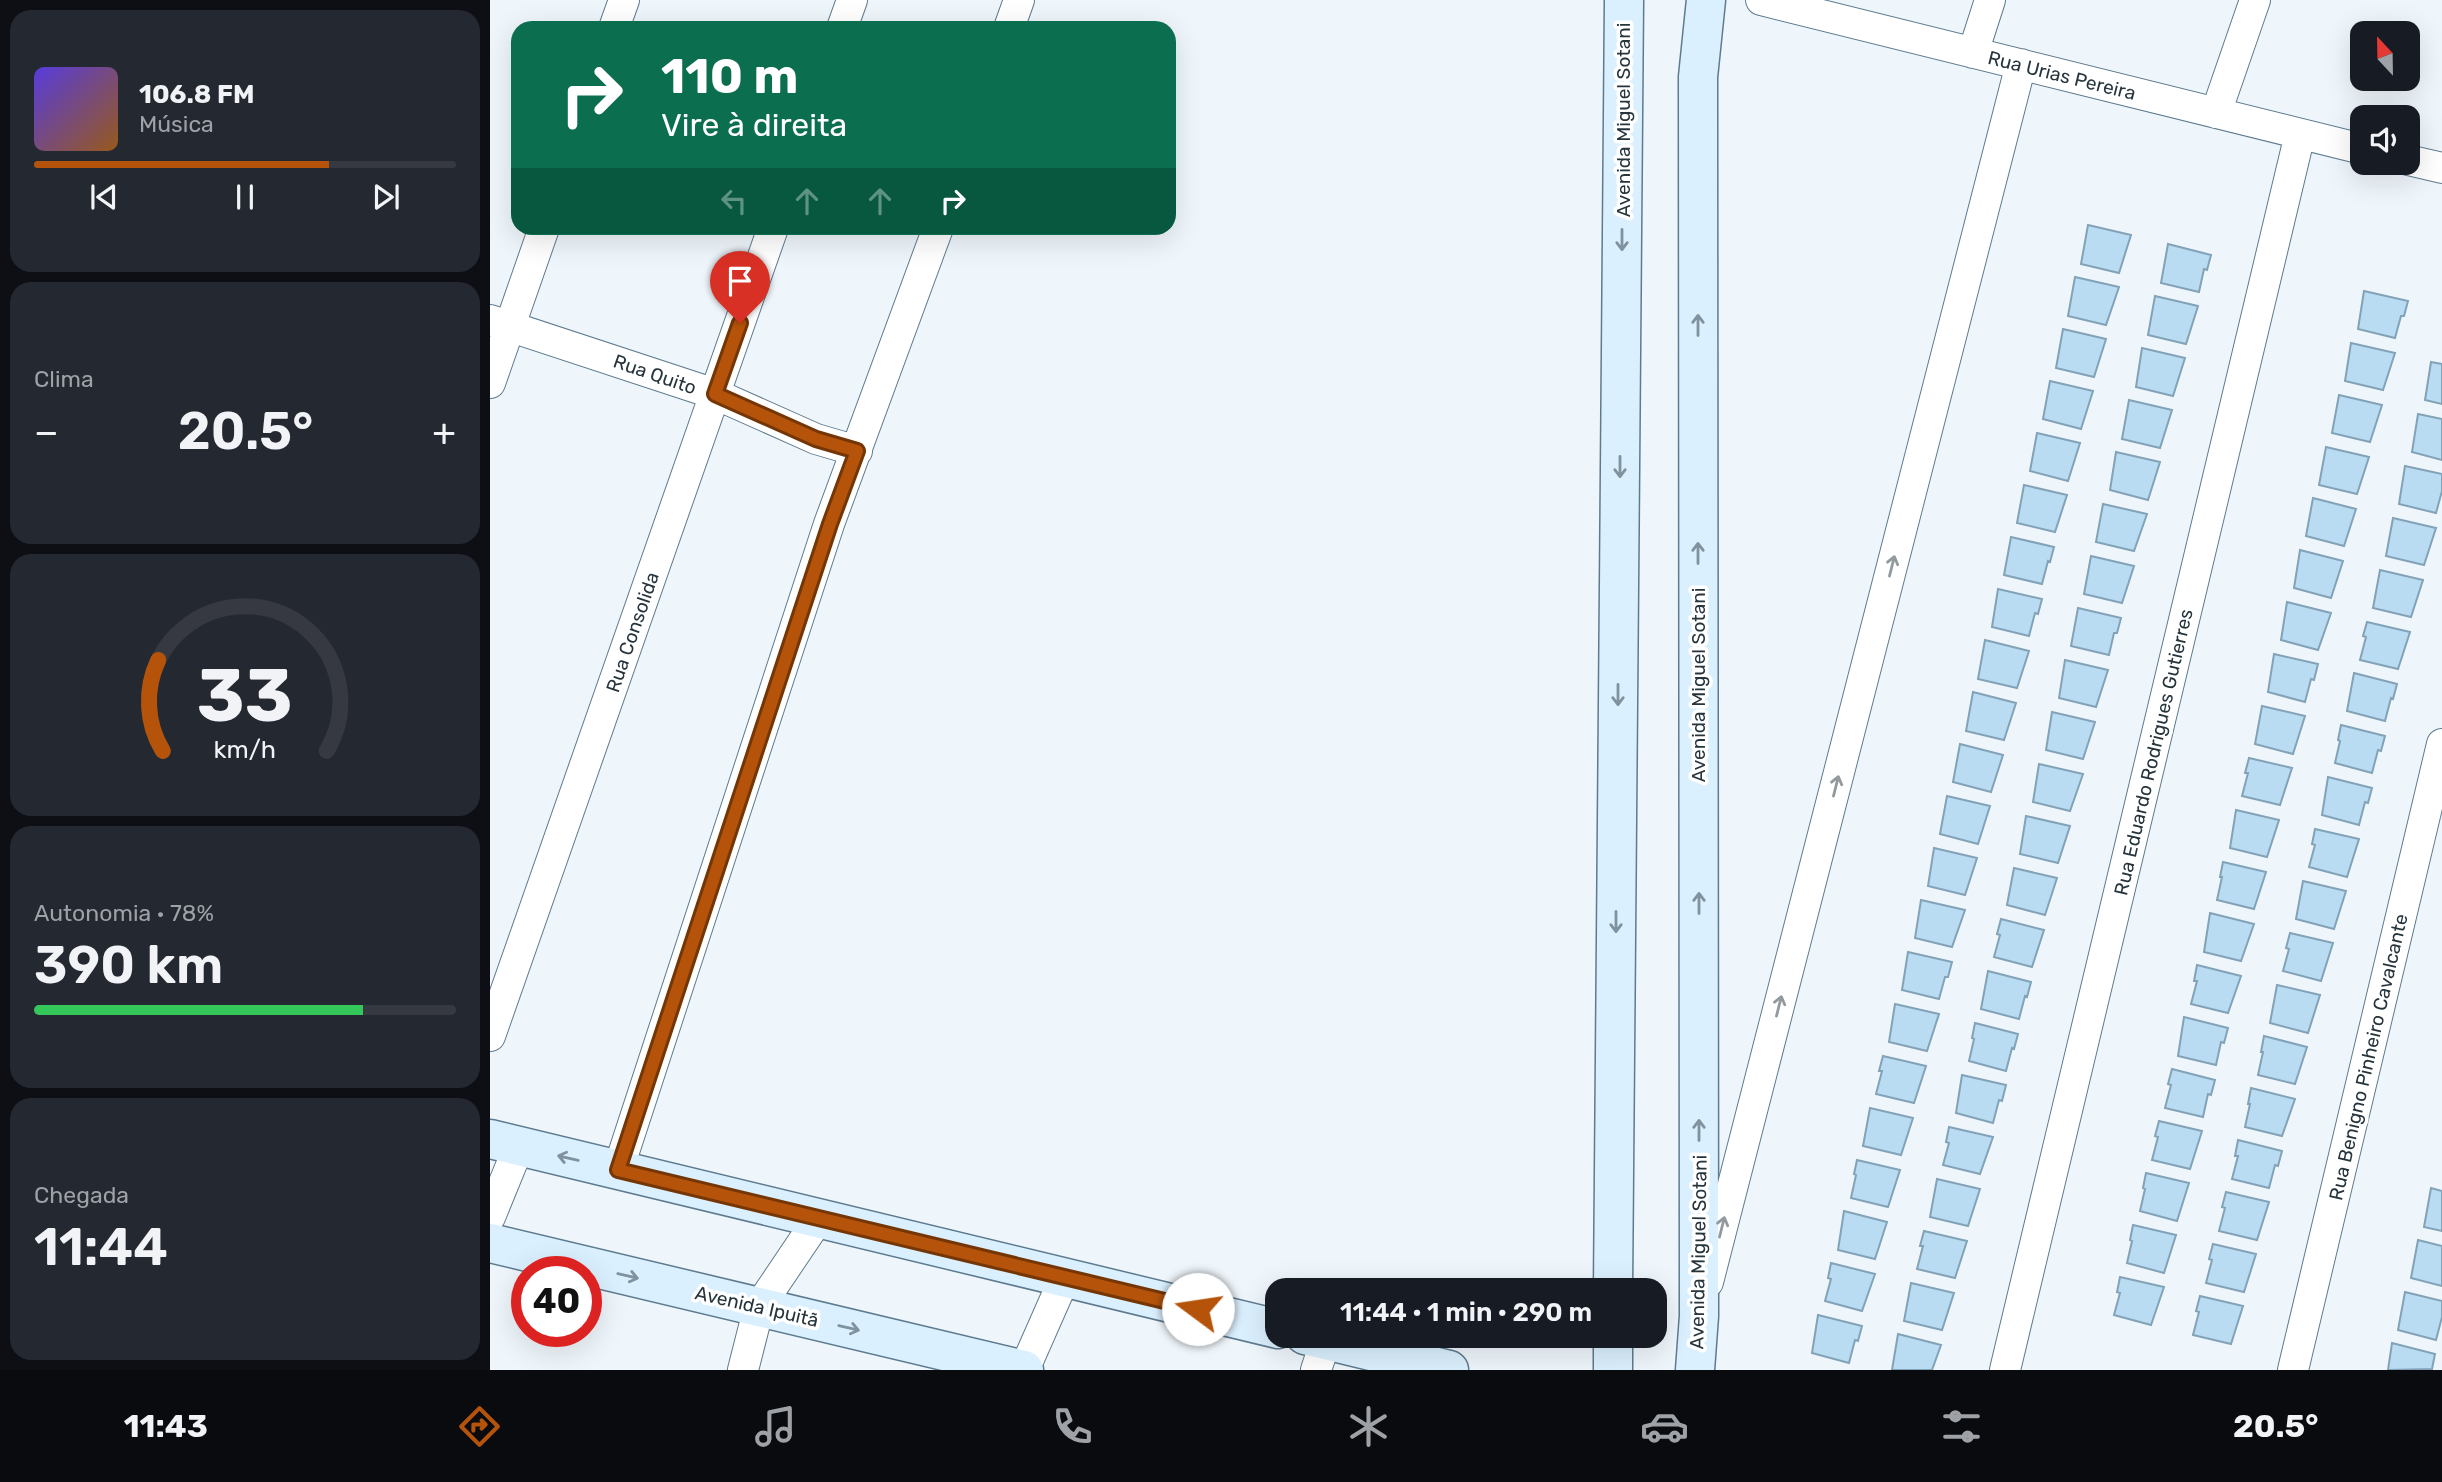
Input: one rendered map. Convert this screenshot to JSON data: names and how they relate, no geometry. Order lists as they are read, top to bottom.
{
  "streets": {
    "street": [
      "Rua Urias Pereira",
      "Avenida Miguel Sotani",
      "Rua Quito",
      "Rua Consolida",
      "Rua Eduardo Rodrigues Gutierres",
      "Rua Benigno Pinheiro Cavalcante",
      "Avenida Ipuitã"
    ]
  },
  "crossings": [
    ["Rua Urias Pereira", "Rua Eduardo Rodrigues Gutierres"],
    ["Rua Quito", "Rua Consolida"]
  ],
  "north": "top",
  "page": {
    "turn": ["110 m", "Vire à direita"],
    "song": ["106.8 FM", "Música"],
    "tile": [
      "Clima",
      ["Autonomia · 78%", "390 km"],
      ["Chegada", "11:44"]
    ],
    "heat": ["−", "20.5°", "+"],
    "limit": "40",
    "trip": "11:44 · 1 min · 290 m",
    "tabs": ["11:43", "20.5°"],
    "gauge": ["33", "km/h"]
  }
}
